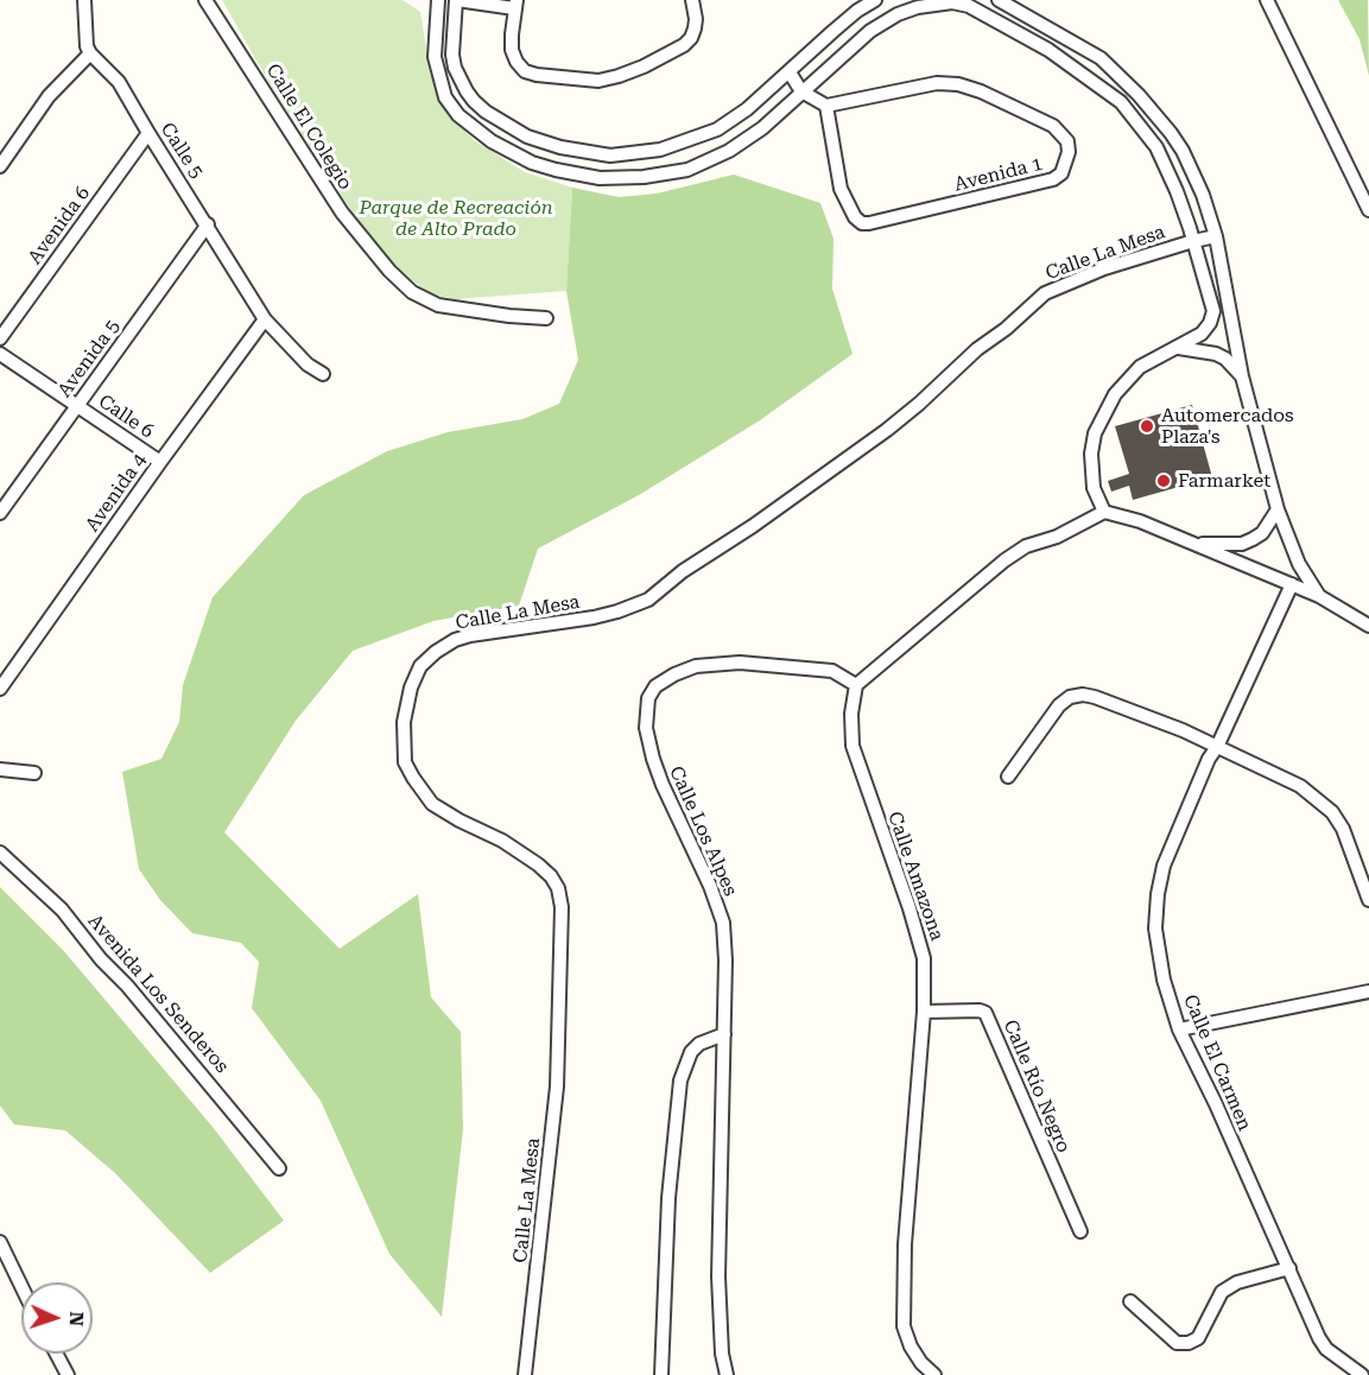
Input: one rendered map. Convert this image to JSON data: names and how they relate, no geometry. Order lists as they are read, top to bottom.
{
  "streets": {
    "street": [
      "Calle El Colegio",
      "Calle 5",
      "Avenida 1",
      "Avenida 6",
      "Calle La Mesa",
      "Avenida 5",
      "Calle 6",
      "Avenida 4",
      "Calle Los Alpes",
      "Calle Amazona",
      "Avenida Los Senderos",
      "Calle El Carmen",
      "Calle Río Negro"
    ]
  },
  "crossings": [
    ["Calle 5", "Avenida 6"],
    ["Calle 5", "Avenida 5"],
    ["Calle 5", "Avenida 4"],
    ["Avenida 5", "Calle 6"],
    ["Calle 6", "Avenida 4"],
    ["Calle Los Alpes", "Calle Amazona"],
    ["Calle Amazona", "Calle Río Negro"]
  ],
  "parks": ["Parque de Recreación de Alto Prado"],
  "places": ["Automercados Plaza's", "Farmarket"],
  "north": "right"
}
